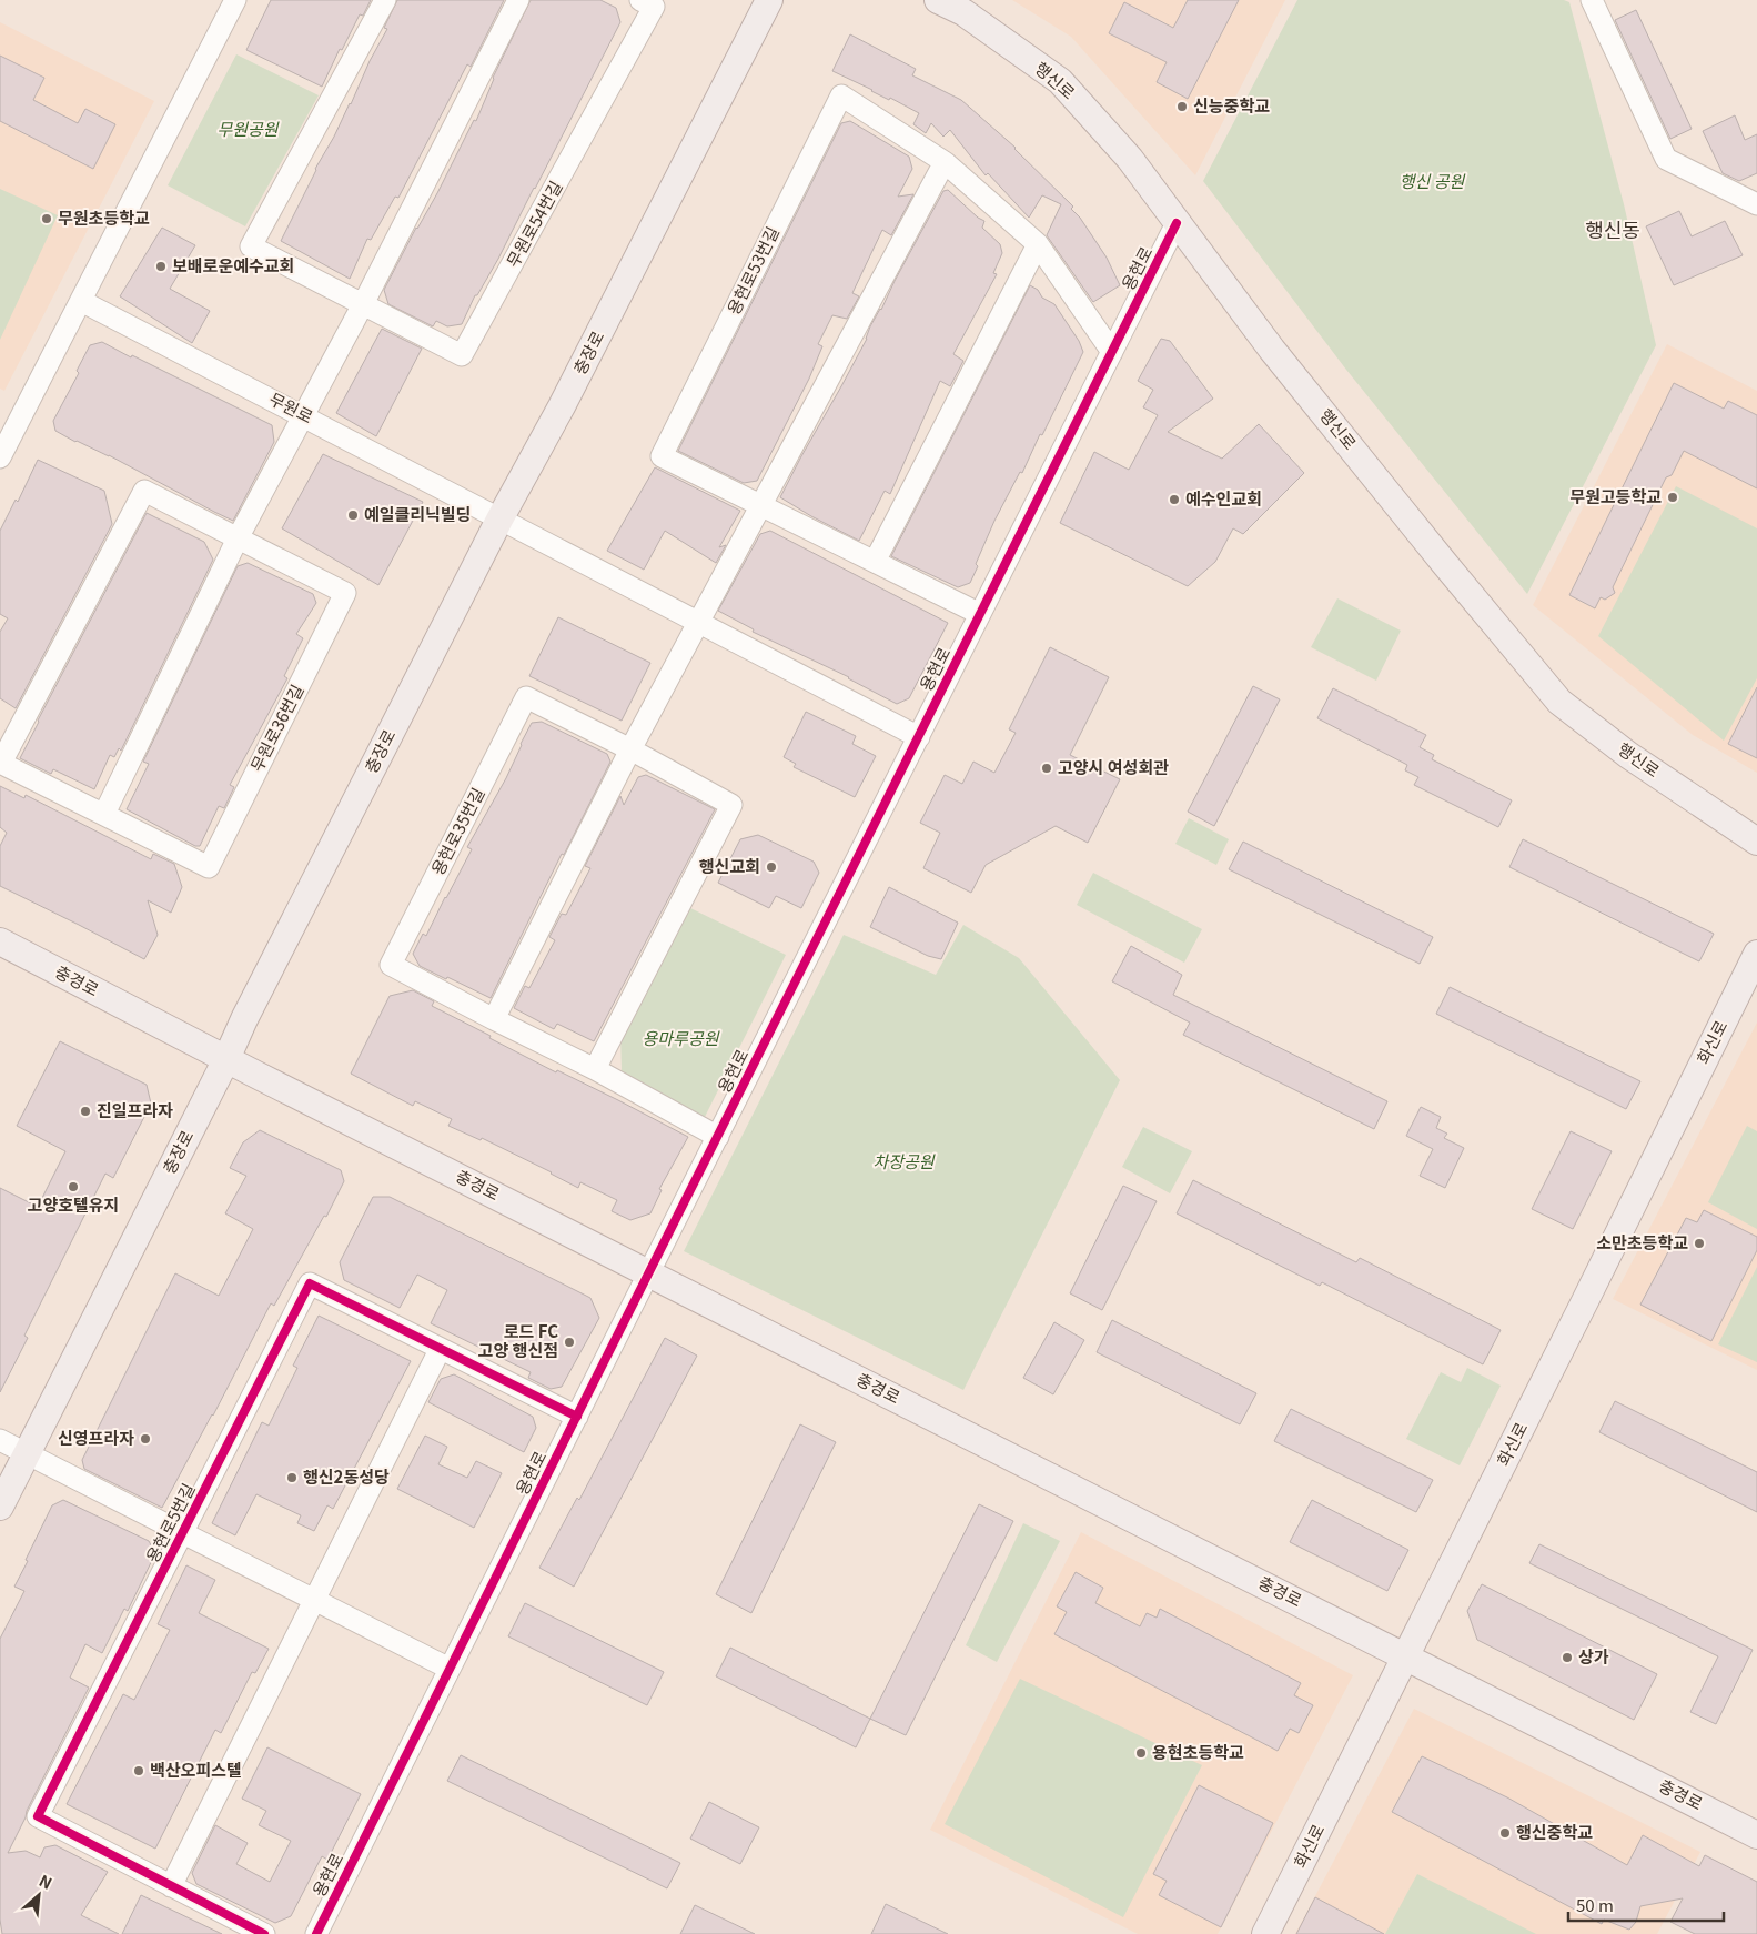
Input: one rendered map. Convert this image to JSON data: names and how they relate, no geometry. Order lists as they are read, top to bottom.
{
  "streets": {
    "main road": [
      "행신로",
      "충장로",
      "충경로",
      "화신로"
    ],
    "street": [
      "무원로54번길",
      "용현로",
      "용현로53번길",
      "무원로",
      "무원로36번길",
      "용현로35번길",
      "용현로5번길"
    ]
  },
  "crossings": [
    ["행신로", "용현로"],
    ["용현로", "용현로53번길"],
    ["용현로", "용현로35번길"],
    ["용현로", "충경로"],
    ["용현로", "용현로5번길"],
    ["충장로", "무원로"],
    ["충장로", "충경로"],
    ["충경로", "화신로"]
  ],
  "districts": ["행신동"],
  "parks": [
    "무원공원",
    "행신 공원",
    "용마루공원",
    "차장공원"
  ],
  "places": [
    "신능중학교",
    "무원초등학교",
    "보배로운예수교회",
    "무원고등학교",
    "예수인교회",
    "예일클리닉빌딩",
    "고양시 여성회관",
    "행신교회",
    "진일프라자",
    "고양호텔유지",
    "소만초등학교",
    "로드 FC 고양 행신점",
    "신영프라자",
    "행신2동성당",
    "상가",
    "용현초등학교",
    "백산오피스텔",
    "행신중학교"
  ],
  "scale_bar": "50 m",
  "north": "top right"
}
